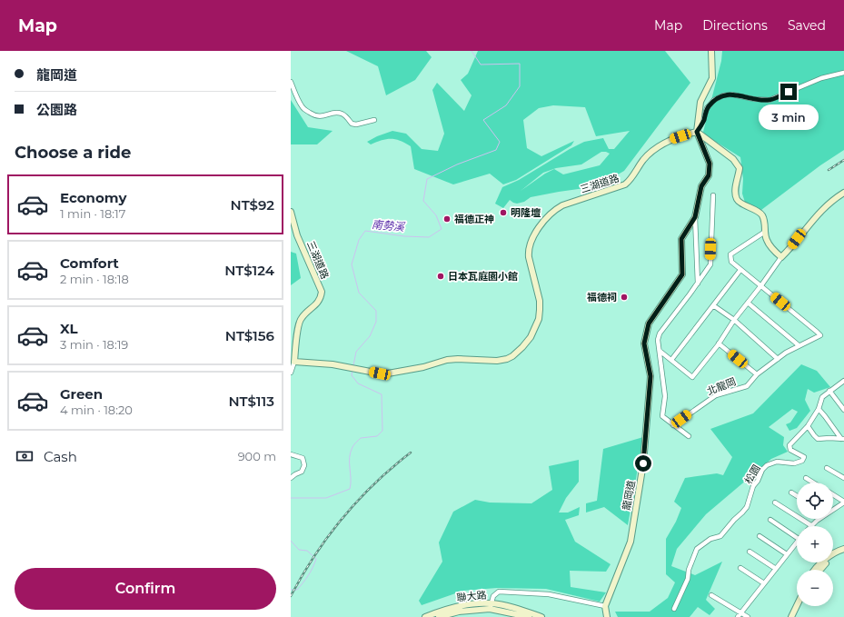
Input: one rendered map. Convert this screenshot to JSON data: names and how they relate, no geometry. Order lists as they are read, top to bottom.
{
  "streets": {
    "street": [
      "三湖道路",
      "北龍岡",
      "松園",
      "龍岡道",
      "聯大路"
    ]
  },
  "crossings": [
    ["三湖道路", "龍岡道"]
  ],
  "water": ["南勢溪"],
  "places": [
    "明隆壇",
    "福德正神",
    "日本瓦庭園小館",
    "福德祠"
  ],
  "page": {
    "header": "Map",
    "nav": ["Map", "Directions", "Saved"],
    "banner": ["龍岡道", "公園路"],
    "bubble": "3 min",
    "heading": "Choose a ride",
    "list": [
      {
        "name": "Economy",
        "note": "1 min · 18:17",
        "value": "NT$92"
      },
      {
        "name": "Comfort",
        "note": "2 min · 18:18",
        "value": "NT$124"
      },
      {
        "name": "XL",
        "note": "3 min · 18:19",
        "value": "NT$156"
      },
      {
        "name": "Green",
        "note": "4 min · 18:20",
        "value": "NT$113"
      }
    ],
    "pay": ["Cash", "900 m"],
    "map_buttons": ["+", "−"],
    "buttons": "Confirm"
  }
}
